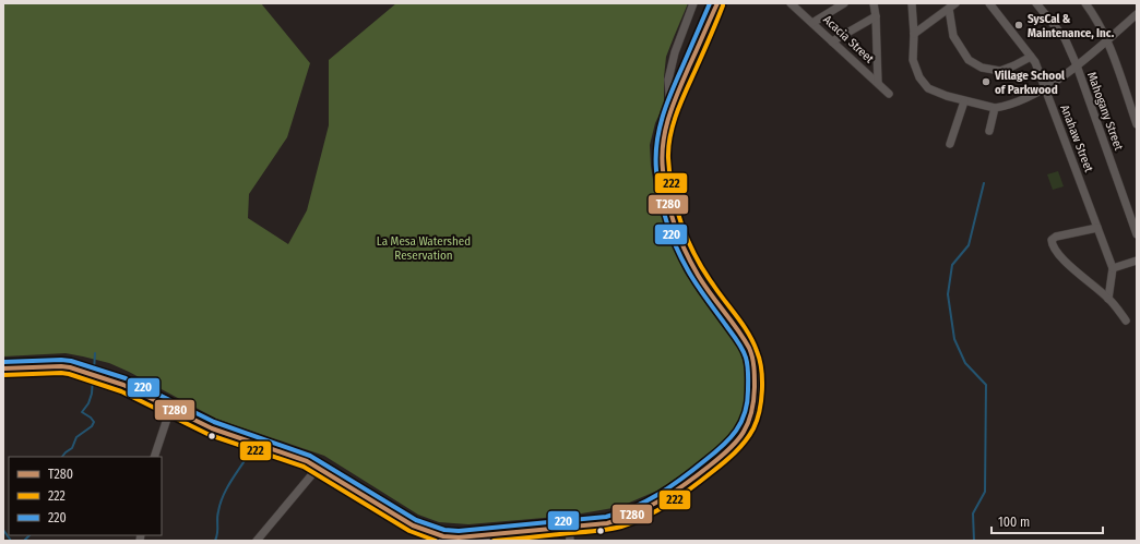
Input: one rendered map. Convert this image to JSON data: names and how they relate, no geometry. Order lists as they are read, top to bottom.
{
  "streets": {
    "street": ["Acacia Street", "Mahogany Street", "Anahaw Street"]
  },
  "parks": ["La Mesa Watershed Reservation"],
  "places": ["SysCal & Maintenance, Inc.", "Village School of Parkwood"],
  "lines": ["transit line T280", "transit line 220", "transit line 222"],
  "legend": ["T280", "222", "220"],
  "scale_bar": "100 m"
}
